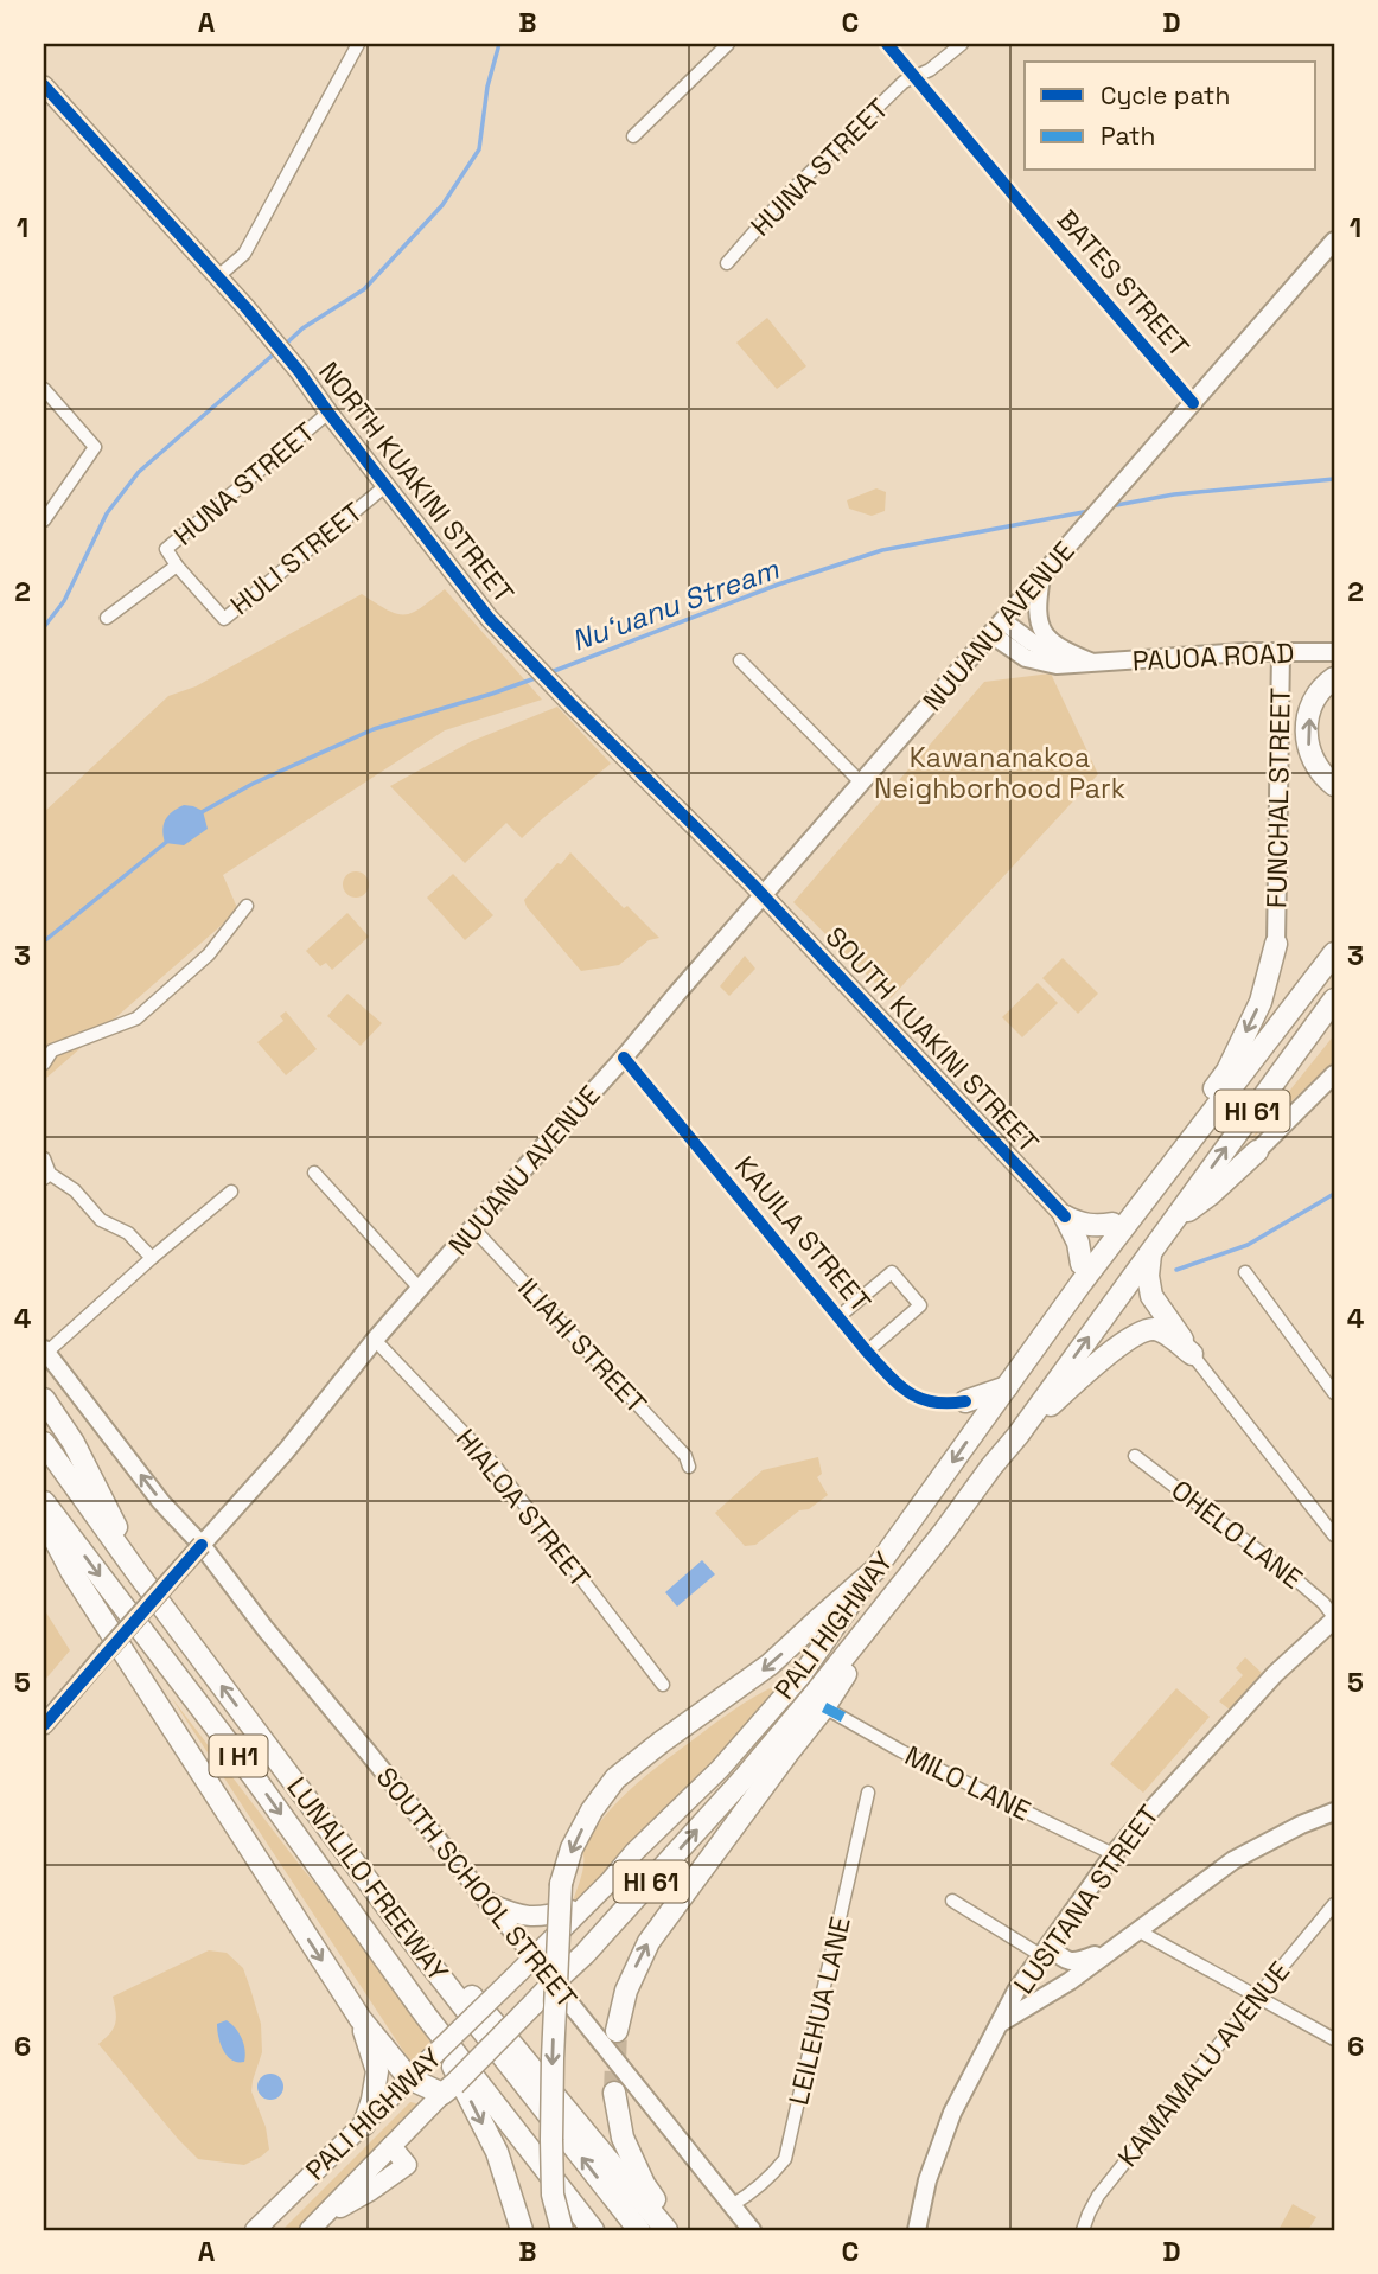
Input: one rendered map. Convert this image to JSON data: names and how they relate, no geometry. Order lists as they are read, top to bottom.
{
  "streets": {
    "highway": [
      "HI 61",
      "PALI HIGHWAY",
      "I H1",
      "LUNALILO FREEWAY"
    ],
    "main road": [
      "NORTH KUAKINI STREET",
      "NUUANU AVENUE",
      "PAUOA ROAD",
      "FUNCHAL STREET",
      "SOUTH KUAKINI STREET",
      "SOUTH SCHOOL STREET",
      "LUSITANA STREET"
    ],
    "street": [
      "HUINA STREET",
      "BATES STREET",
      "HUNA STREET",
      "HULI STREET",
      "KAUILA STREET",
      "ILIAHI STREET",
      "HIALOA STREET",
      "OHELO LANE",
      "MILO LANE",
      "LEILEHUA LANE",
      "KAMAMALU AVENUE"
    ]
  },
  "crossings": [
    ["HUINA STREET", "BATES STREET"],
    ["BATES STREET", "NUUANU AVENUE"],
    ["NORTH KUAKINI STREET", "HUNA STREET"],
    ["NORTH KUAKINI STREET", "HULI STREET"],
    ["NORTH KUAKINI STREET", "NUUANU AVENUE"],
    ["NORTH KUAKINI STREET", "SOUTH KUAKINI STREET"],
    ["HUNA STREET", "HULI STREET"],
    ["NUUANU AVENUE", "PAUOA ROAD"],
    ["NUUANU AVENUE", "SOUTH KUAKINI STREET"],
    ["NUUANU AVENUE", "KAUILA STREET"],
    ["NUUANU AVENUE", "ILIAHI STREET"],
    ["NUUANU AVENUE", "HIALOA STREET"],
    ["NUUANU AVENUE", "SOUTH SCHOOL STREET"],
    ["PAUOA ROAD", "FUNCHAL STREET"],
    ["OHELO LANE", "LUSITANA STREET"],
    ["PALI HIGHWAY", "SOUTH SCHOOL STREET"],
    ["MILO LANE", "LUSITANA STREET"],
    ["SOUTH SCHOOL STREET", "LEILEHUA LANE"]
  ],
  "water": ["Nuʻuanu Stream"],
  "parks": ["Kawananakoa Neighborhood Park"],
  "legend": ["Cycle path", "Path"],
  "grid": {
    "columns": [
      "A",
      "B",
      "C",
      "D"
    ],
    "rows": [
      "1",
      "2",
      "3",
      "4",
      "5",
      "6"
    ]
  }
}
